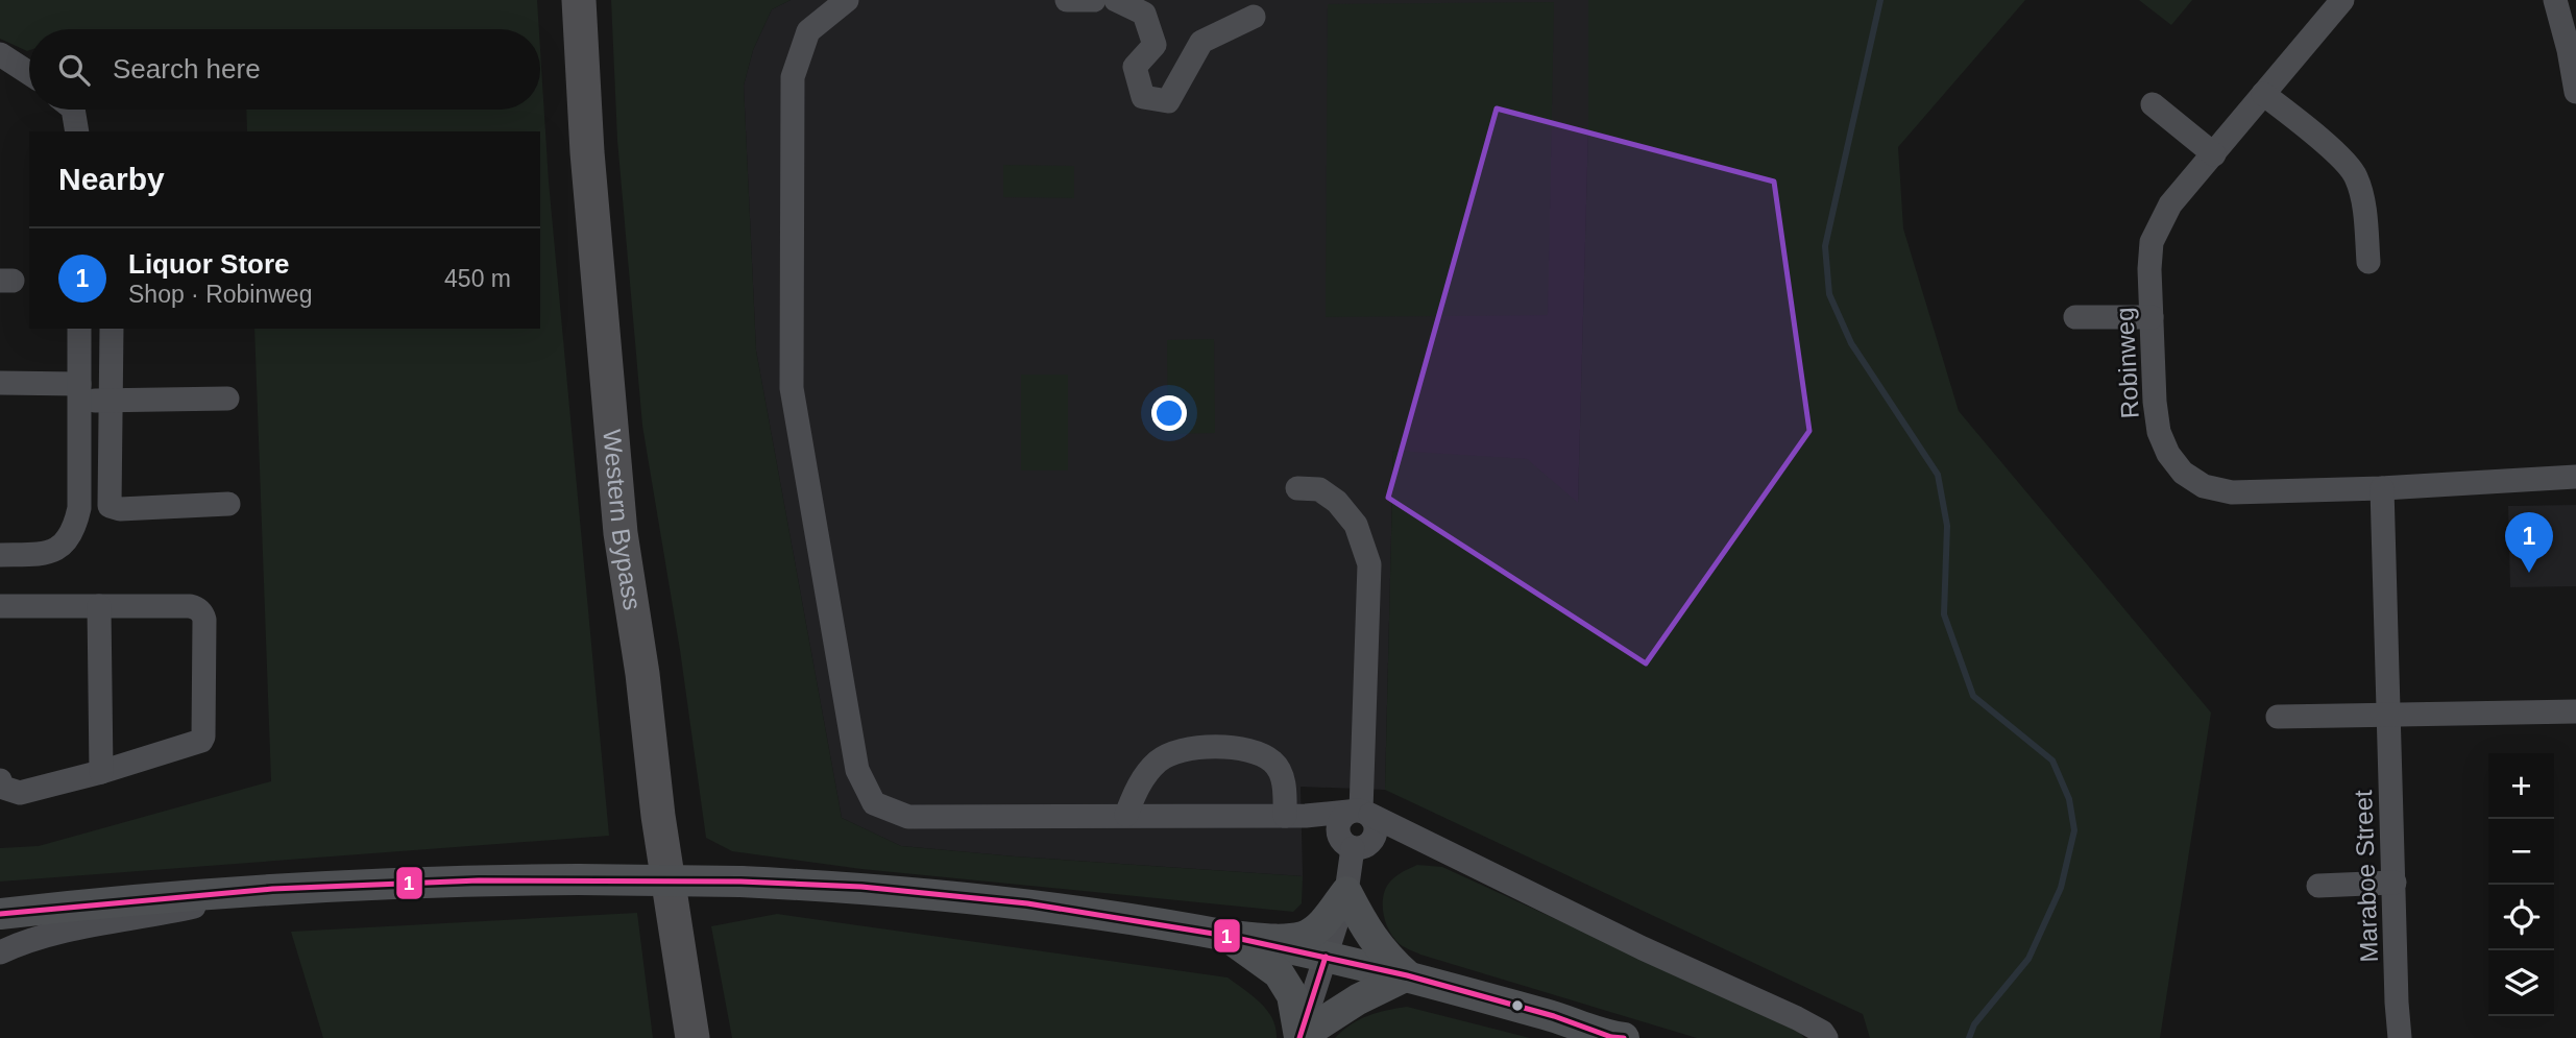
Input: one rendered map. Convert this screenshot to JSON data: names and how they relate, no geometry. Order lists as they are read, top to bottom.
{
  "streets": {
    "highway": ["Western Bypass"],
    "street": ["Robinweg", "Maraboe Street"]
  },
  "crossings": [
    ["Robinweg", "Maraboe Street"]
  ],
  "lines": ["transit line 1"],
  "page": {
    "search": "Search here",
    "heading": "Nearby",
    "list": [
      {
        "mark": "1",
        "name": "Liquor Store",
        "note": "Shop · Robinweg",
        "value": "450 m"
      }
    ],
    "pins": "1",
    "map_buttons": ["+", "−"]
  }
}
